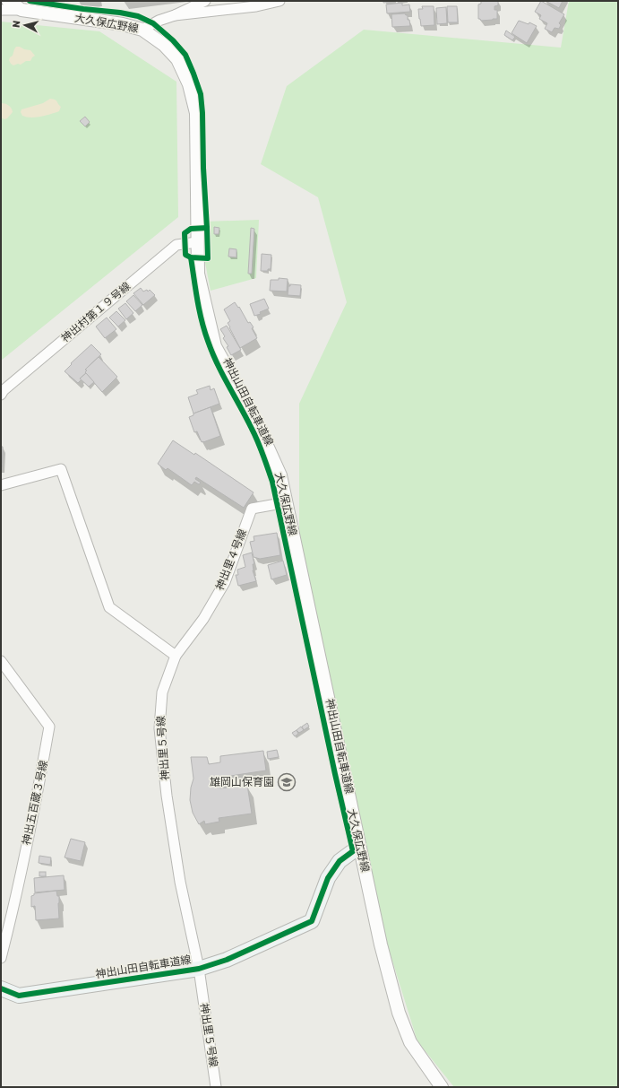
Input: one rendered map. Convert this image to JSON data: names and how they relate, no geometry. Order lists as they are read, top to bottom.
{
  "streets": {
    "main road": ["神出山田自転車道線"],
    "street": [
      "大久保広野線",
      "神出村第１９号線",
      "神出里４号線",
      "神出里５号線",
      "神出五百蔵３号線"
    ]
  },
  "crossings": [
    ["大久保広野線", "神出村第１９号線"],
    ["大久保広野線", "神出山田自転車道線"],
    ["大久保広野線", "神出里４号線"],
    ["神出山田自転車道線", "神出里５号線"],
    ["神出里４号線", "神出里５号線"]
  ],
  "places": {
    "school or university": ["雄岡山保育園"]
  },
  "north": "left"
}
